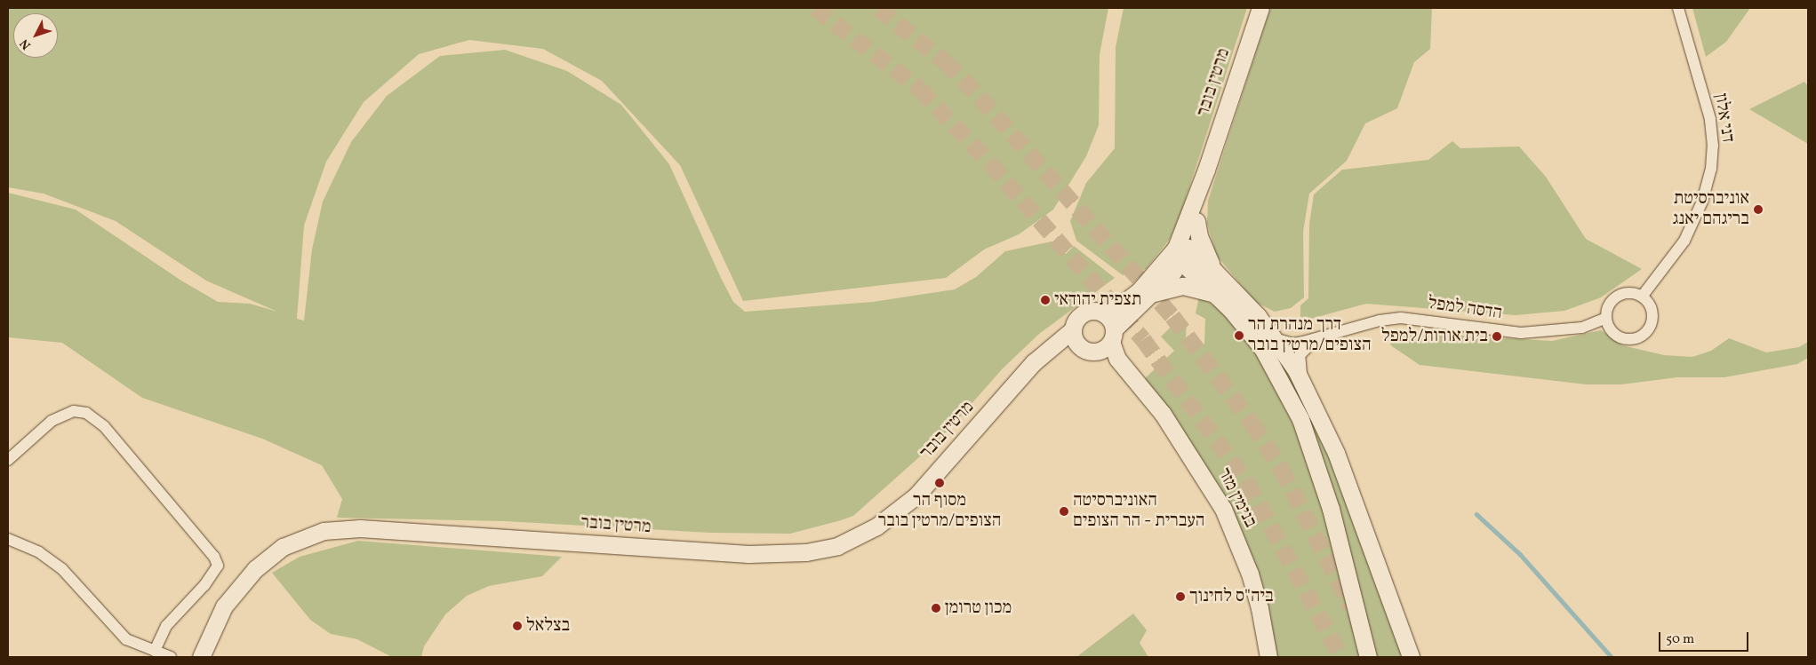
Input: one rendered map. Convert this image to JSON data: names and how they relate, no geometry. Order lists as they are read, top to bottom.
{
  "streets": {
    "street": [
      "מרטין בובר",
      "דני אלון",
      "הדסה למפל",
      "בנימין מזר"
    ]
  },
  "crossings": [
    ["מרטין בובר", "בנימין מזר"],
    ["דני אלון", "הדסה למפל"]
  ],
  "places": [
    "אוניברסיטת בריגהם יאנג",
    "תצפית יהודאי",
    "דרך מנהרת הר הצופים/מרטין בובר",
    "בית אורות/למפל",
    "מסוף הר הצופים/מרטין בובר",
    "האוניברסיטה העברית - הר הצופים",
    "ביה\"ס לחינוך",
    "מכון טרומן",
    "בצלאל"
  ],
  "scale_bar": "50 m",
  "north": "bottom left"
}
